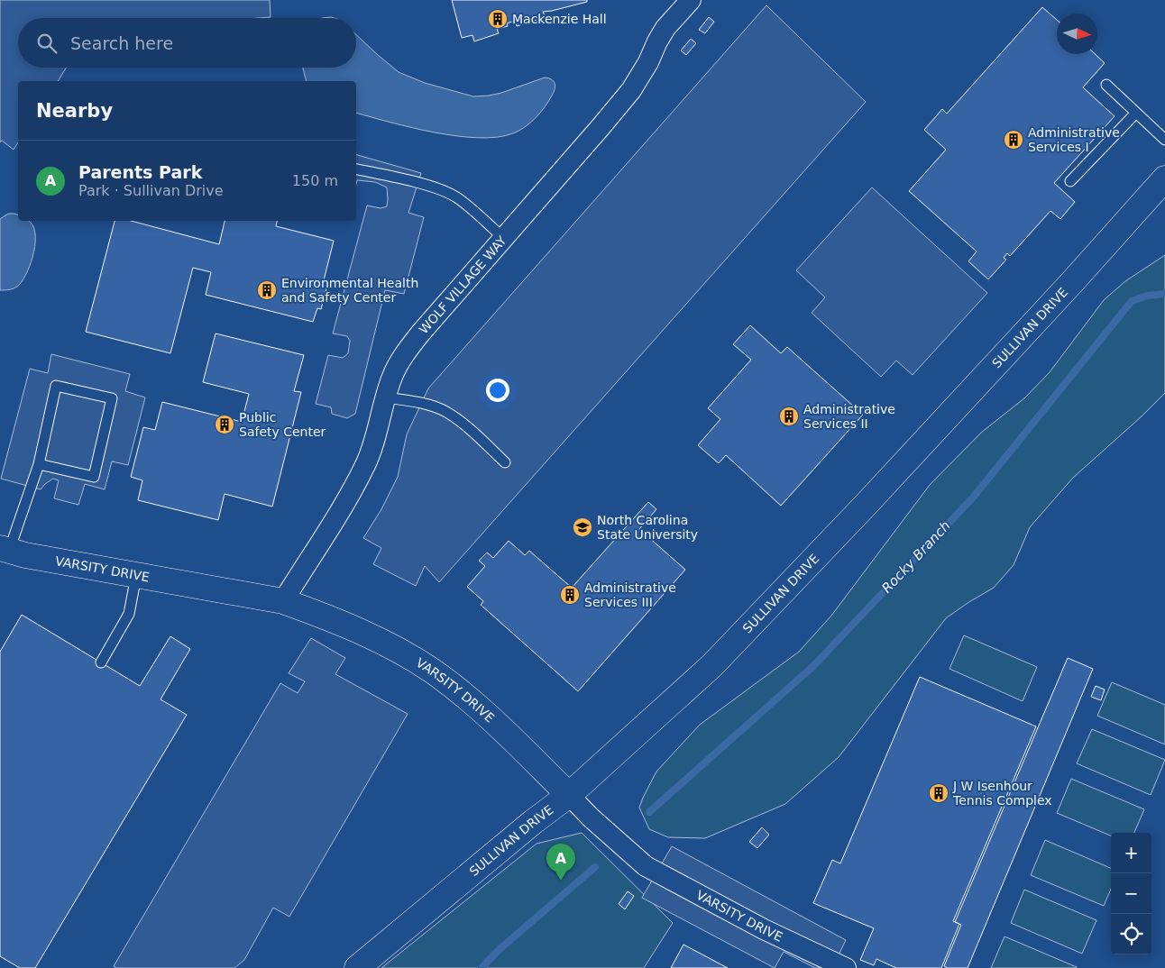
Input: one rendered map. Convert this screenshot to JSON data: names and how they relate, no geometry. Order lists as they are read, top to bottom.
{
  "streets": {
    "street": ["WOLF VILLAGE WAY", "SULLIVAN DRIVE", "VARSITY DRIVE"]
  },
  "crossings": [
    ["WOLF VILLAGE WAY", "VARSITY DRIVE"],
    ["SULLIVAN DRIVE", "VARSITY DRIVE"]
  ],
  "water": ["Rocky Branch"],
  "places": {
    "building": [
      "Mackenzie Hall",
      "Administrative Services I",
      "Environmental Health and Safety Center",
      "Administrative Services II",
      "Public Safety Center",
      "Administrative Services III",
      "J W Isenhour Tennis Complex"
    ],
    "school or university": ["North Carolina State University"]
  },
  "north": "right",
  "page": {
    "search": "Search here",
    "heading": "Nearby",
    "list": [
      {
        "mark": "A",
        "name": "Parents Park",
        "note": "Park · Sullivan Drive",
        "value": "150 m"
      }
    ],
    "map_buttons": ["+", "−"],
    "pins": "A"
  }
}
